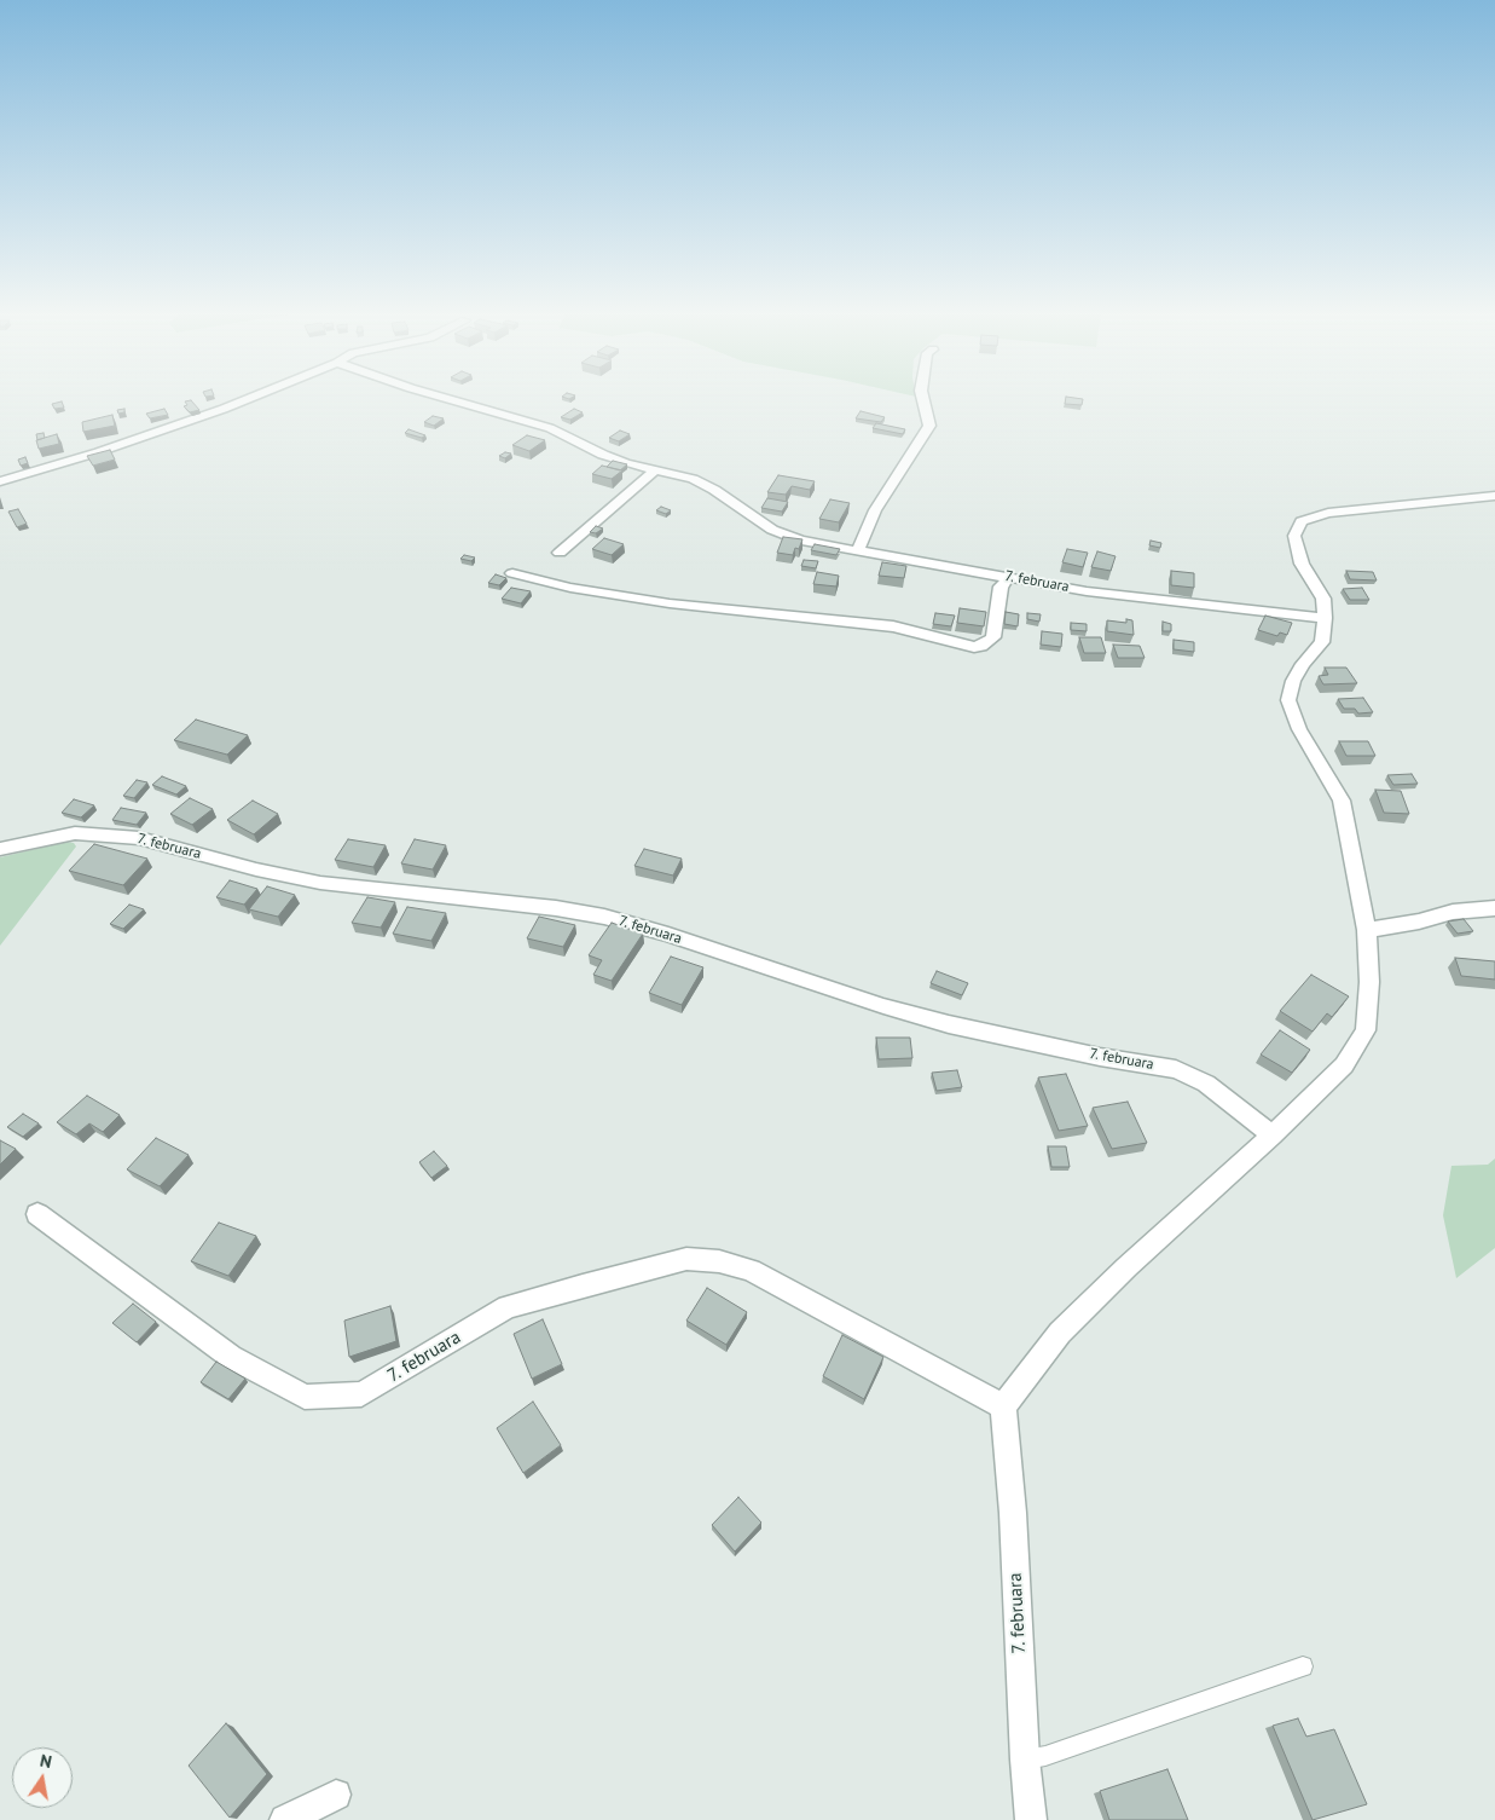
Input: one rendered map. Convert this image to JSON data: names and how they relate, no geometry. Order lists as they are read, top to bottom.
{
  "streets": {
    "street": ["7. februara"]
  },
  "north": "top"
}
